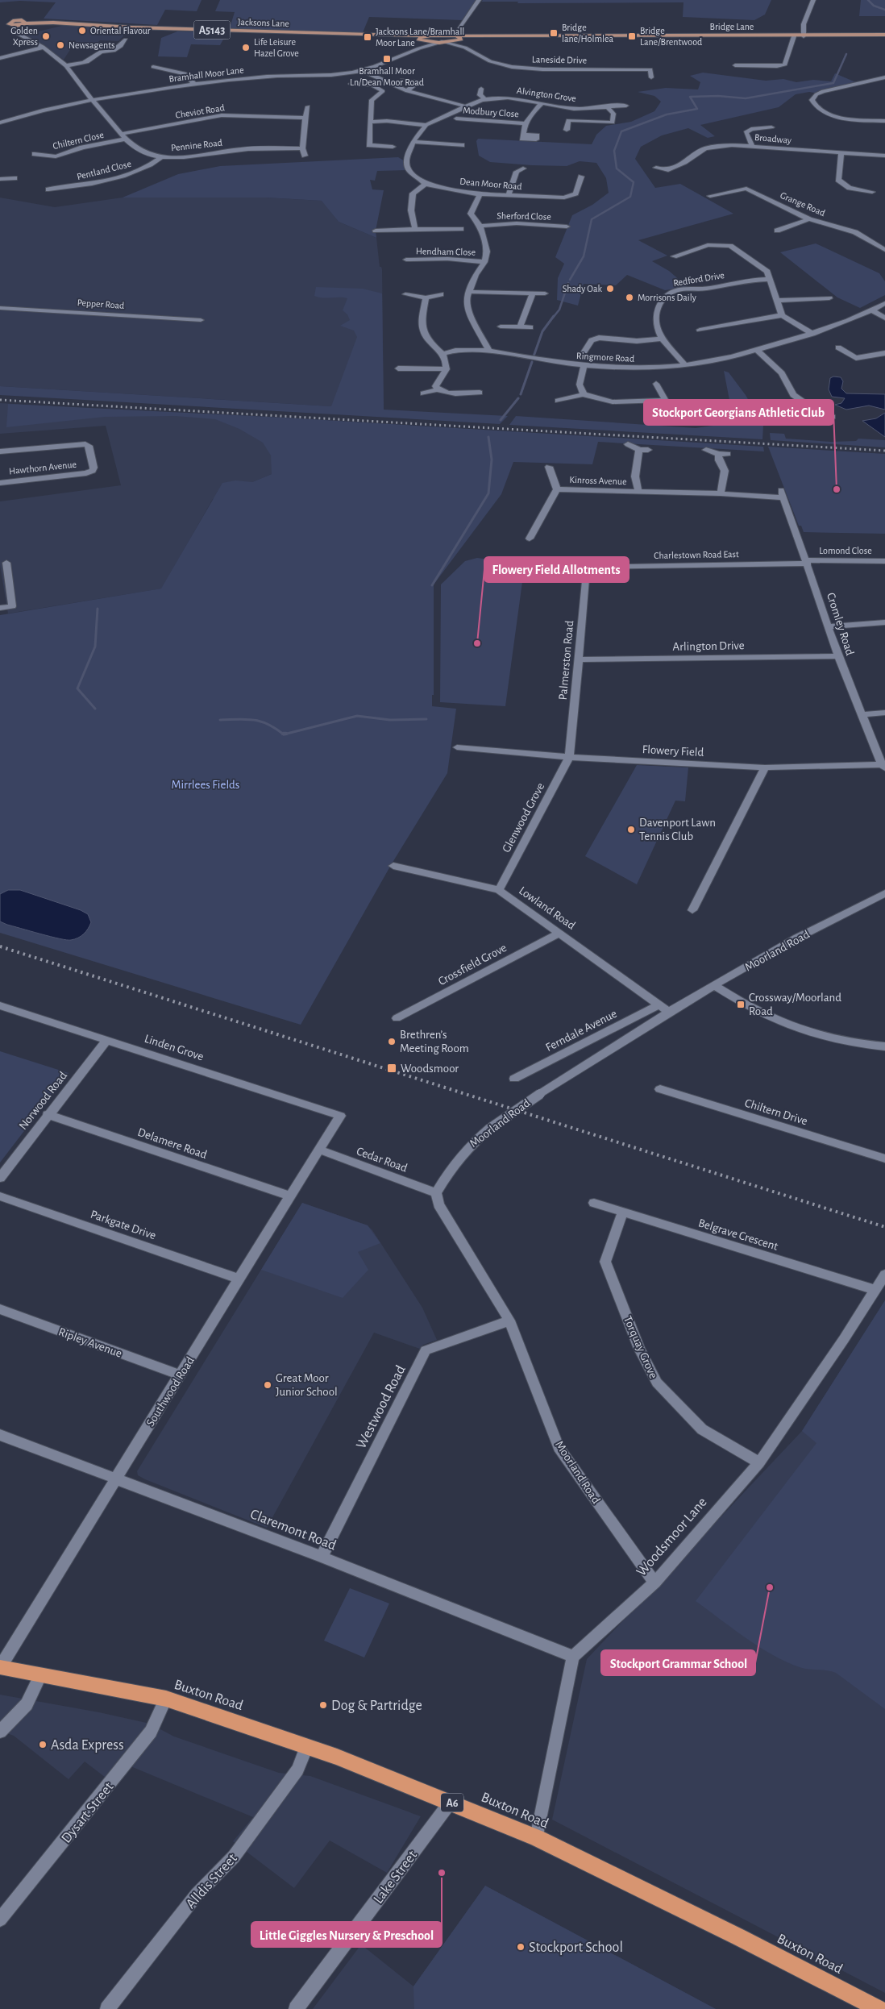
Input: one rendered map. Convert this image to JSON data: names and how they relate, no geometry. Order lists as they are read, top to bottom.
{
  "streets": {
    "highway": ["Buxton Road", "A6"],
    "main road": ["Jacksons Lane", "Bridge Lane", "A5143"],
    "street": [
      "Laneside Drive",
      "Bramhall Moor Lane",
      "Alvington Grove",
      "Cheviot Road",
      "Modbury Close",
      "Broadway",
      "Chiltern Close",
      "Pennine Road",
      "Pentland Close",
      "Dean Moor Road",
      "Grange Road",
      "Sherford Close",
      "Hendham Close",
      "Redford Drive",
      "Pepper Road",
      "Ringmore Road",
      "Hawthorn Avenue",
      "Kinross Avenue",
      "Lomond Close",
      "Charlestown Road East",
      "Cromley Road",
      "Arlington Drive",
      "Palmerston Road",
      "Flowery Field",
      "Glenwood Grove",
      "Lowland Road",
      "Moorland Road",
      "Crossfield Grove",
      "Ferndale Avenue",
      "Linden Grove",
      "Norwood Road",
      "Chiltern Drive",
      "Delamere Road",
      "Cedar Road",
      "Parkgate Drive",
      "Belgrave Crescent",
      "Ripley Avenue",
      "Torquay Grove",
      "Southwood Road",
      "Westwood Road",
      "Claremont Road",
      "Woodsmoor Lane",
      "Dysart Street",
      "Lake Street",
      "Alldis Street"
    ]
  },
  "crossings": [
    ["Jacksons Lane", "Bridge Lane"],
    ["Jacksons Lane", "Laneside Drive"],
    ["Jacksons Lane", "Bramhall Moor Lane"],
    ["Jacksons Lane", "Pennine Road"],
    ["Laneside Drive", "Bramhall Moor Lane"],
    ["Bramhall Moor Lane", "Pennine Road"],
    ["Alvington Grove", "Dean Moor Road"],
    ["Cheviot Road", "Chiltern Close"],
    ["Cheviot Road", "Pennine Road"],
    ["Chiltern Close", "Pennine Road"],
    ["Pennine Road", "Pentland Close"],
    ["Redford Drive", "Ringmore Road"],
    ["Kinross Avenue", "Cromley Road"],
    ["Lomond Close", "Charlestown Road East"],
    ["Lomond Close", "Cromley Road"],
    ["Charlestown Road East", "Cromley Road"],
    ["Charlestown Road East", "Palmerston Road"],
    ["Cromley Road", "Arlington Drive"],
    ["Cromley Road", "Flowery Field"],
    ["Arlington Drive", "Palmerston Road"],
    ["Palmerston Road", "Flowery Field"],
    ["Palmerston Road", "Glenwood Grove"],
    ["Flowery Field", "Glenwood Grove"],
    ["Glenwood Grove", "Lowland Road"],
    ["Lowland Road", "Moorland Road"],
    ["Lowland Road", "Crossfield Grove"],
    ["Lowland Road", "Ferndale Avenue"],
    ["Moorland Road", "Ferndale Avenue"],
    ["Moorland Road", "Cedar Road"],
    ["Moorland Road", "Westwood Road"],
    ["Moorland Road", "Woodsmoor Lane"],
    ["Linden Grove", "Norwood Road"],
    ["Linden Grove", "Southwood Road"],
    ["Norwood Road", "Delamere Road"],
    ["Delamere Road", "Southwood Road"],
    ["Cedar Road", "Southwood Road"],
    ["Parkgate Drive", "Southwood Road"],
    ["Belgrave Crescent", "Torquay Grove"],
    ["Belgrave Crescent", "Woodsmoor Lane"],
    ["Ripley Avenue", "Southwood Road"],
    ["Torquay Grove", "Woodsmoor Lane"],
    ["Southwood Road", "Claremont Road"],
    ["Southwood Road", "Buxton Road"],
    ["Westwood Road", "Claremont Road"],
    ["Claremont Road", "Woodsmoor Lane"],
    ["Buxton Road", "Dysart Street"],
    ["Buxton Road", "Lake Street"],
    ["Buxton Road", "Alldis Street"]
  ],
  "parks": ["Mirrlees Fields"],
  "places": {
    "other": [
      "Oriental Flavour",
      "Golden Xpress",
      "Newsagents",
      "Life Leisure Hazel Grove",
      "Shady Oak",
      "Morrisons Daily",
      "Stockport Georgians Athletic Club",
      "Flowery Field Allotments",
      "Davenport Lawn Tennis Club",
      "Brethren’s Meeting Room",
      "Great Moor Junior School",
      "Stockport Grammar School",
      "Dog & Partridge",
      "Asda Express",
      "Little Giggles Nursery & Preschool",
      "Stockport School"
    ],
    "transit": [
      "Bridge lane/Holmlea",
      "Bridge Lane/Brentwood",
      "Jacksons Lane/Bramhall Moor Lane",
      "Bramhall Moor Ln/Dean Moor Road",
      "Crossway/Moorland Road",
      "Woodsmoor"
    ]
  }
}
